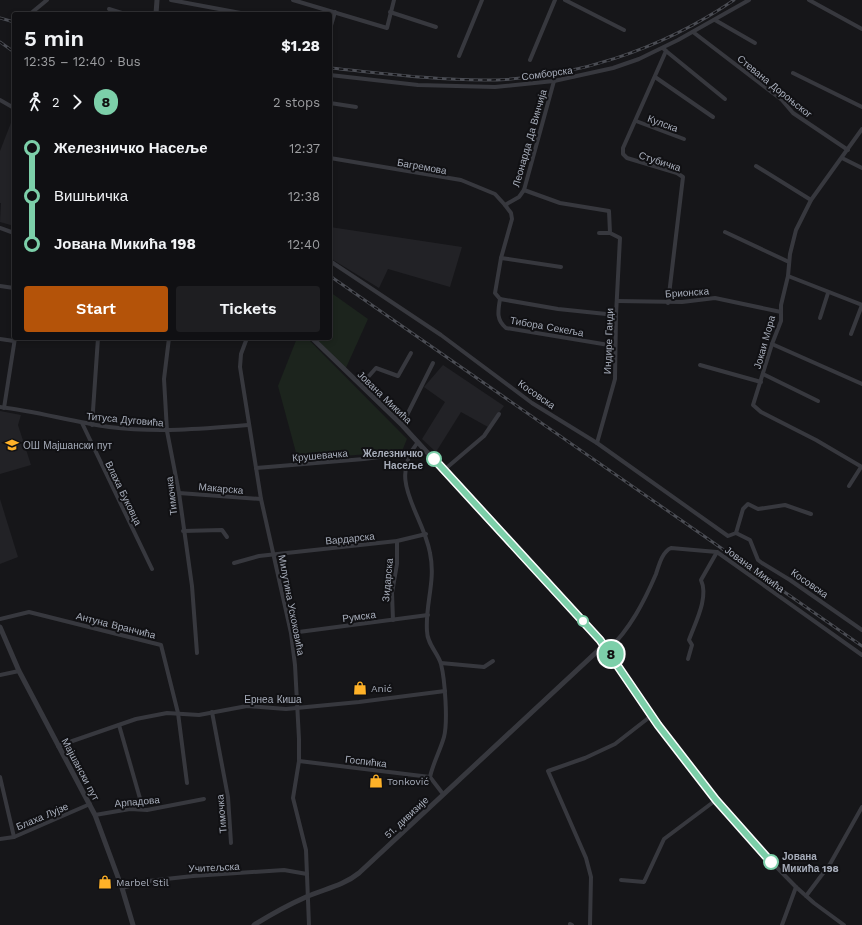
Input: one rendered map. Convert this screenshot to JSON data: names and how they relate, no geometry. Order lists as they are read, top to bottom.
{
  "streets": {
    "street": [
      "Сомборска",
      "Стевана Дороњског",
      "Кулска",
      "Леонарда Да Винчија",
      "Стубичка",
      "Багремова",
      "Брионска",
      "Тибора Секеља",
      "Индире Ганди",
      "Јокаи Мора",
      "Косовска",
      "Јована Микића",
      "Титуса Дуговића",
      "Крушевачка",
      "Макарска",
      "Влаха Буковца",
      "Тимочка",
      "Вардарска",
      "Зидарска",
      "Милутина Ускоковића",
      "Румска",
      "Антуна Вранчића",
      "Ернеа Киша",
      "Госпићка",
      "Мајшански пут",
      "Арпадова",
      "Блаха Лујзе",
      "51. дивизије",
      "Учитељска"
    ]
  },
  "crossings": [
    ["Сомборска", "Стевана Дороњског"],
    ["Сомборска", "Леонарда Да Винчија"],
    ["Сомборска", "Стубичка"],
    ["Стевана Дороњског", "Јокаи Мора"],
    ["Кулска", "Стубичка"],
    ["Леонарда Да Винчија", "Багремова"],
    ["Стубичка", "Брионска"],
    ["Брионска", "Индире Ганди"],
    ["Брионска", "Јокаи Мора"],
    ["Тибора Секеља", "Индире Ганди"],
    ["Индире Ганди", "Косовска"],
    ["Јована Микића", "51. дивизије"],
    ["Титуса Дуговића", "Влаха Буковца"],
    ["Титуса Дуговића", "Тимочка"],
    ["Титуса Дуговића", "Милутина Ускоковића"],
    ["Крушевачка", "Милутина Ускоковића"],
    ["Макарска", "Тимочка"],
    ["Макарска", "Милутина Ускоковића"],
    ["Тимочка", "Ернеа Киша"],
    ["Вардарска", "Зидарска"],
    ["Вардарска", "Милутина Ускоковића"],
    ["Зидарска", "Румска"],
    ["Милутина Ускоковића", "Румска"],
    ["Милутина Ускоковића", "Ернеа Киша"],
    ["Милутина Ускоковића", "Госпићка"],
    ["Милутина Ускоковића", "51. дивизије"],
    ["Милутина Ускоковића", "Учитељска"],
    ["Антуна Вранчића", "Ернеа Киша"],
    ["Ернеа Киша", "Мајшански пут"],
    ["Мајшански пут", "Арпадова"],
    ["Мајшански пут", "Блаха Лујзе"],
    ["Мајшански пут", "Учитељска"]
  ],
  "places": {
    "school or university": ["ОШ Мајшански пут"],
    "other": ["Железничко Насеље", "Јована Микића 198"],
    "shop": ["Anić", "Tonković", "Marbel Stil"]
  },
  "lines": ["bus line 8"],
  "page": {
    "on_map": "8",
    "heading": ["5 min", "12:35 – 12:40 · Bus", "$1.28"],
    "legs": ["2", "8", "2 stops"],
    "list": [
      {
        "name": "Железничко Насеље",
        "value": "12:37"
      },
      {
        "name": "Вишњичка",
        "value": "12:38"
      },
      {
        "name": "Јована Микића 198",
        "value": "12:40"
      }
    ],
    "buttons": ["Start", "Tickets"]
  }
}
